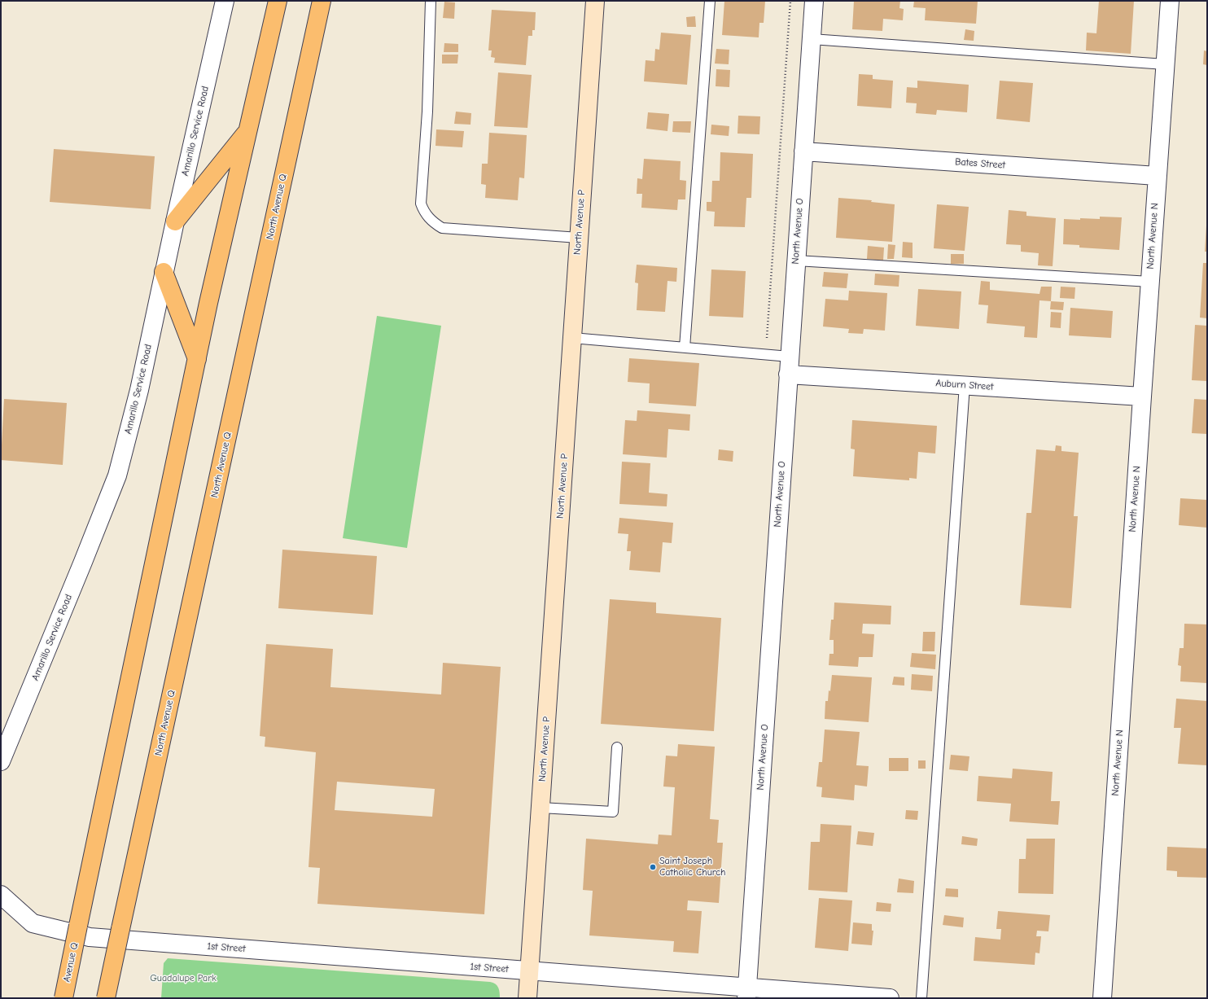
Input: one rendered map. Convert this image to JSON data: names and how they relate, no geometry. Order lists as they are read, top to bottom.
{
  "streets": {
    "main road": ["North Avenue Q", "Avenue Q"],
    "street": [
      "Amarillo Service Road",
      "Bates Street",
      "North Avenue P",
      "North Avenue O",
      "North Avenue N",
      "Auburn Street",
      "1st Street"
    ]
  },
  "crossings": [
    ["Bates Street", "North Avenue O"],
    ["Bates Street", "North Avenue N"],
    ["North Avenue P", "1st Street"],
    ["North Avenue O", "Auburn Street"],
    ["North Avenue O", "1st Street"],
    ["North Avenue N", "Auburn Street"],
    ["1st Street", "Avenue Q"]
  ],
  "parks": ["Guadalupe Park"],
  "places": ["Saint Joseph Catholic Church"]
}
